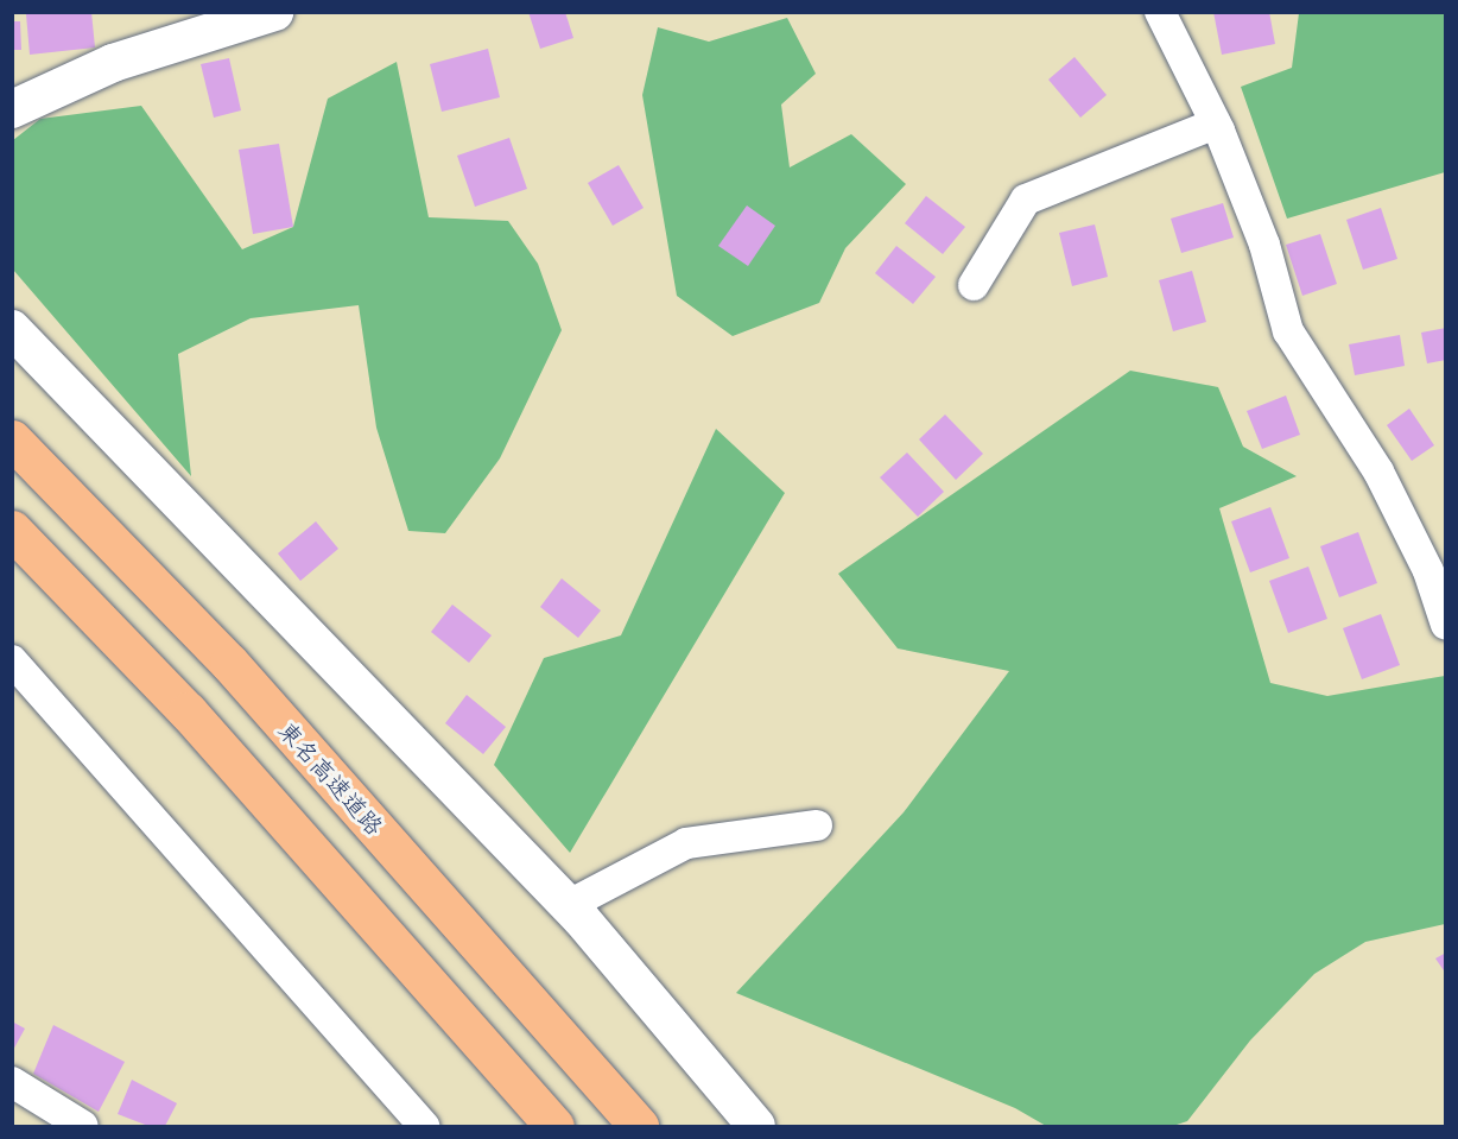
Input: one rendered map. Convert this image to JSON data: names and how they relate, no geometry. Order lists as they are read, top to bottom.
{
  "streets": {
    "highway": ["東名高速道路"]
  }
}
